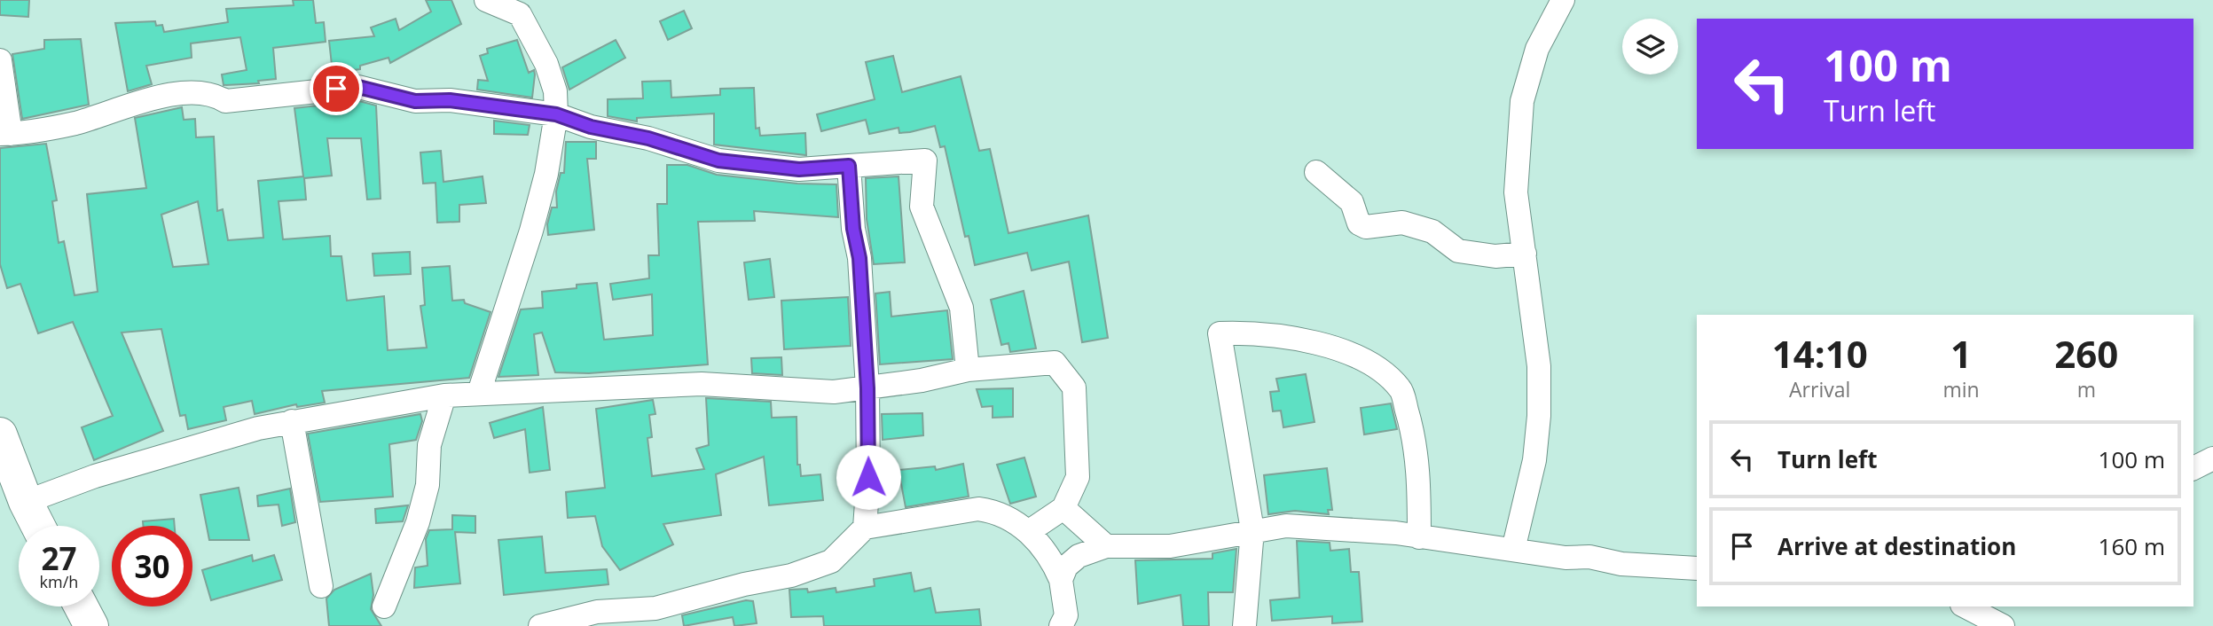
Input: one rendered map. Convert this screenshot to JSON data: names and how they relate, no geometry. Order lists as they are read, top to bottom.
{
  "page": {
    "turn": ["100 m", "Turn left"],
    "eta": [
      "14:10",
      "Arrival",
      "1",
      "min",
      "260",
      "m"
    ],
    "list": [
      {
        "name": "Turn left",
        "value": "100 m"
      },
      {
        "name": "Arrive at destination",
        "value": "160 m"
      }
    ],
    "speed": "27 km/h",
    "limit": "30"
  }
}
